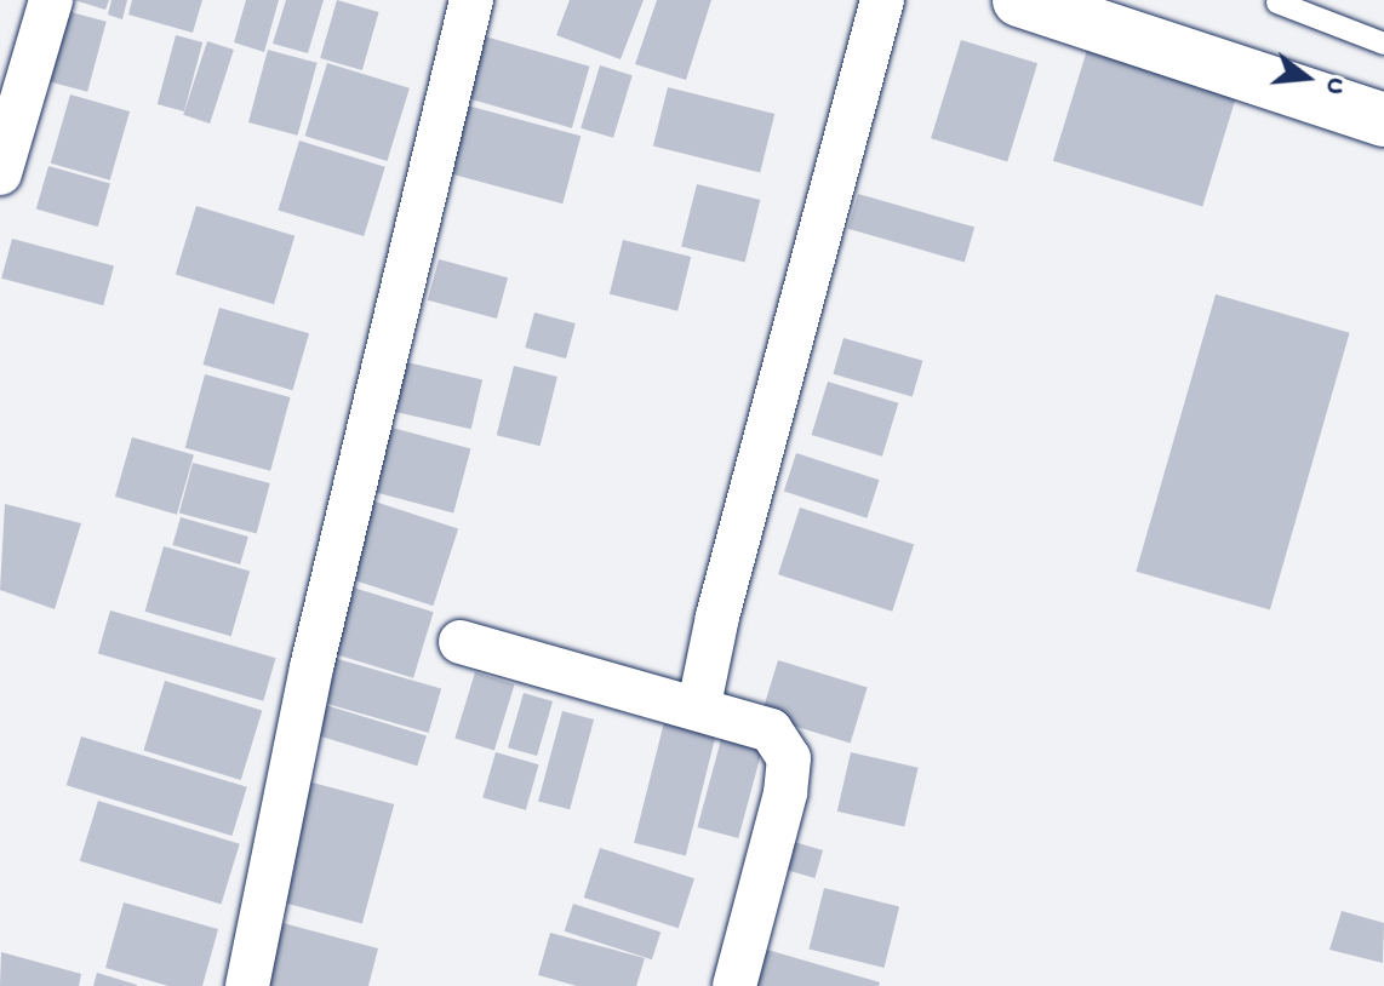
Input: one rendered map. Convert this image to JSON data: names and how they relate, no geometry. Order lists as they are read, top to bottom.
{
  "north": "right"
}
